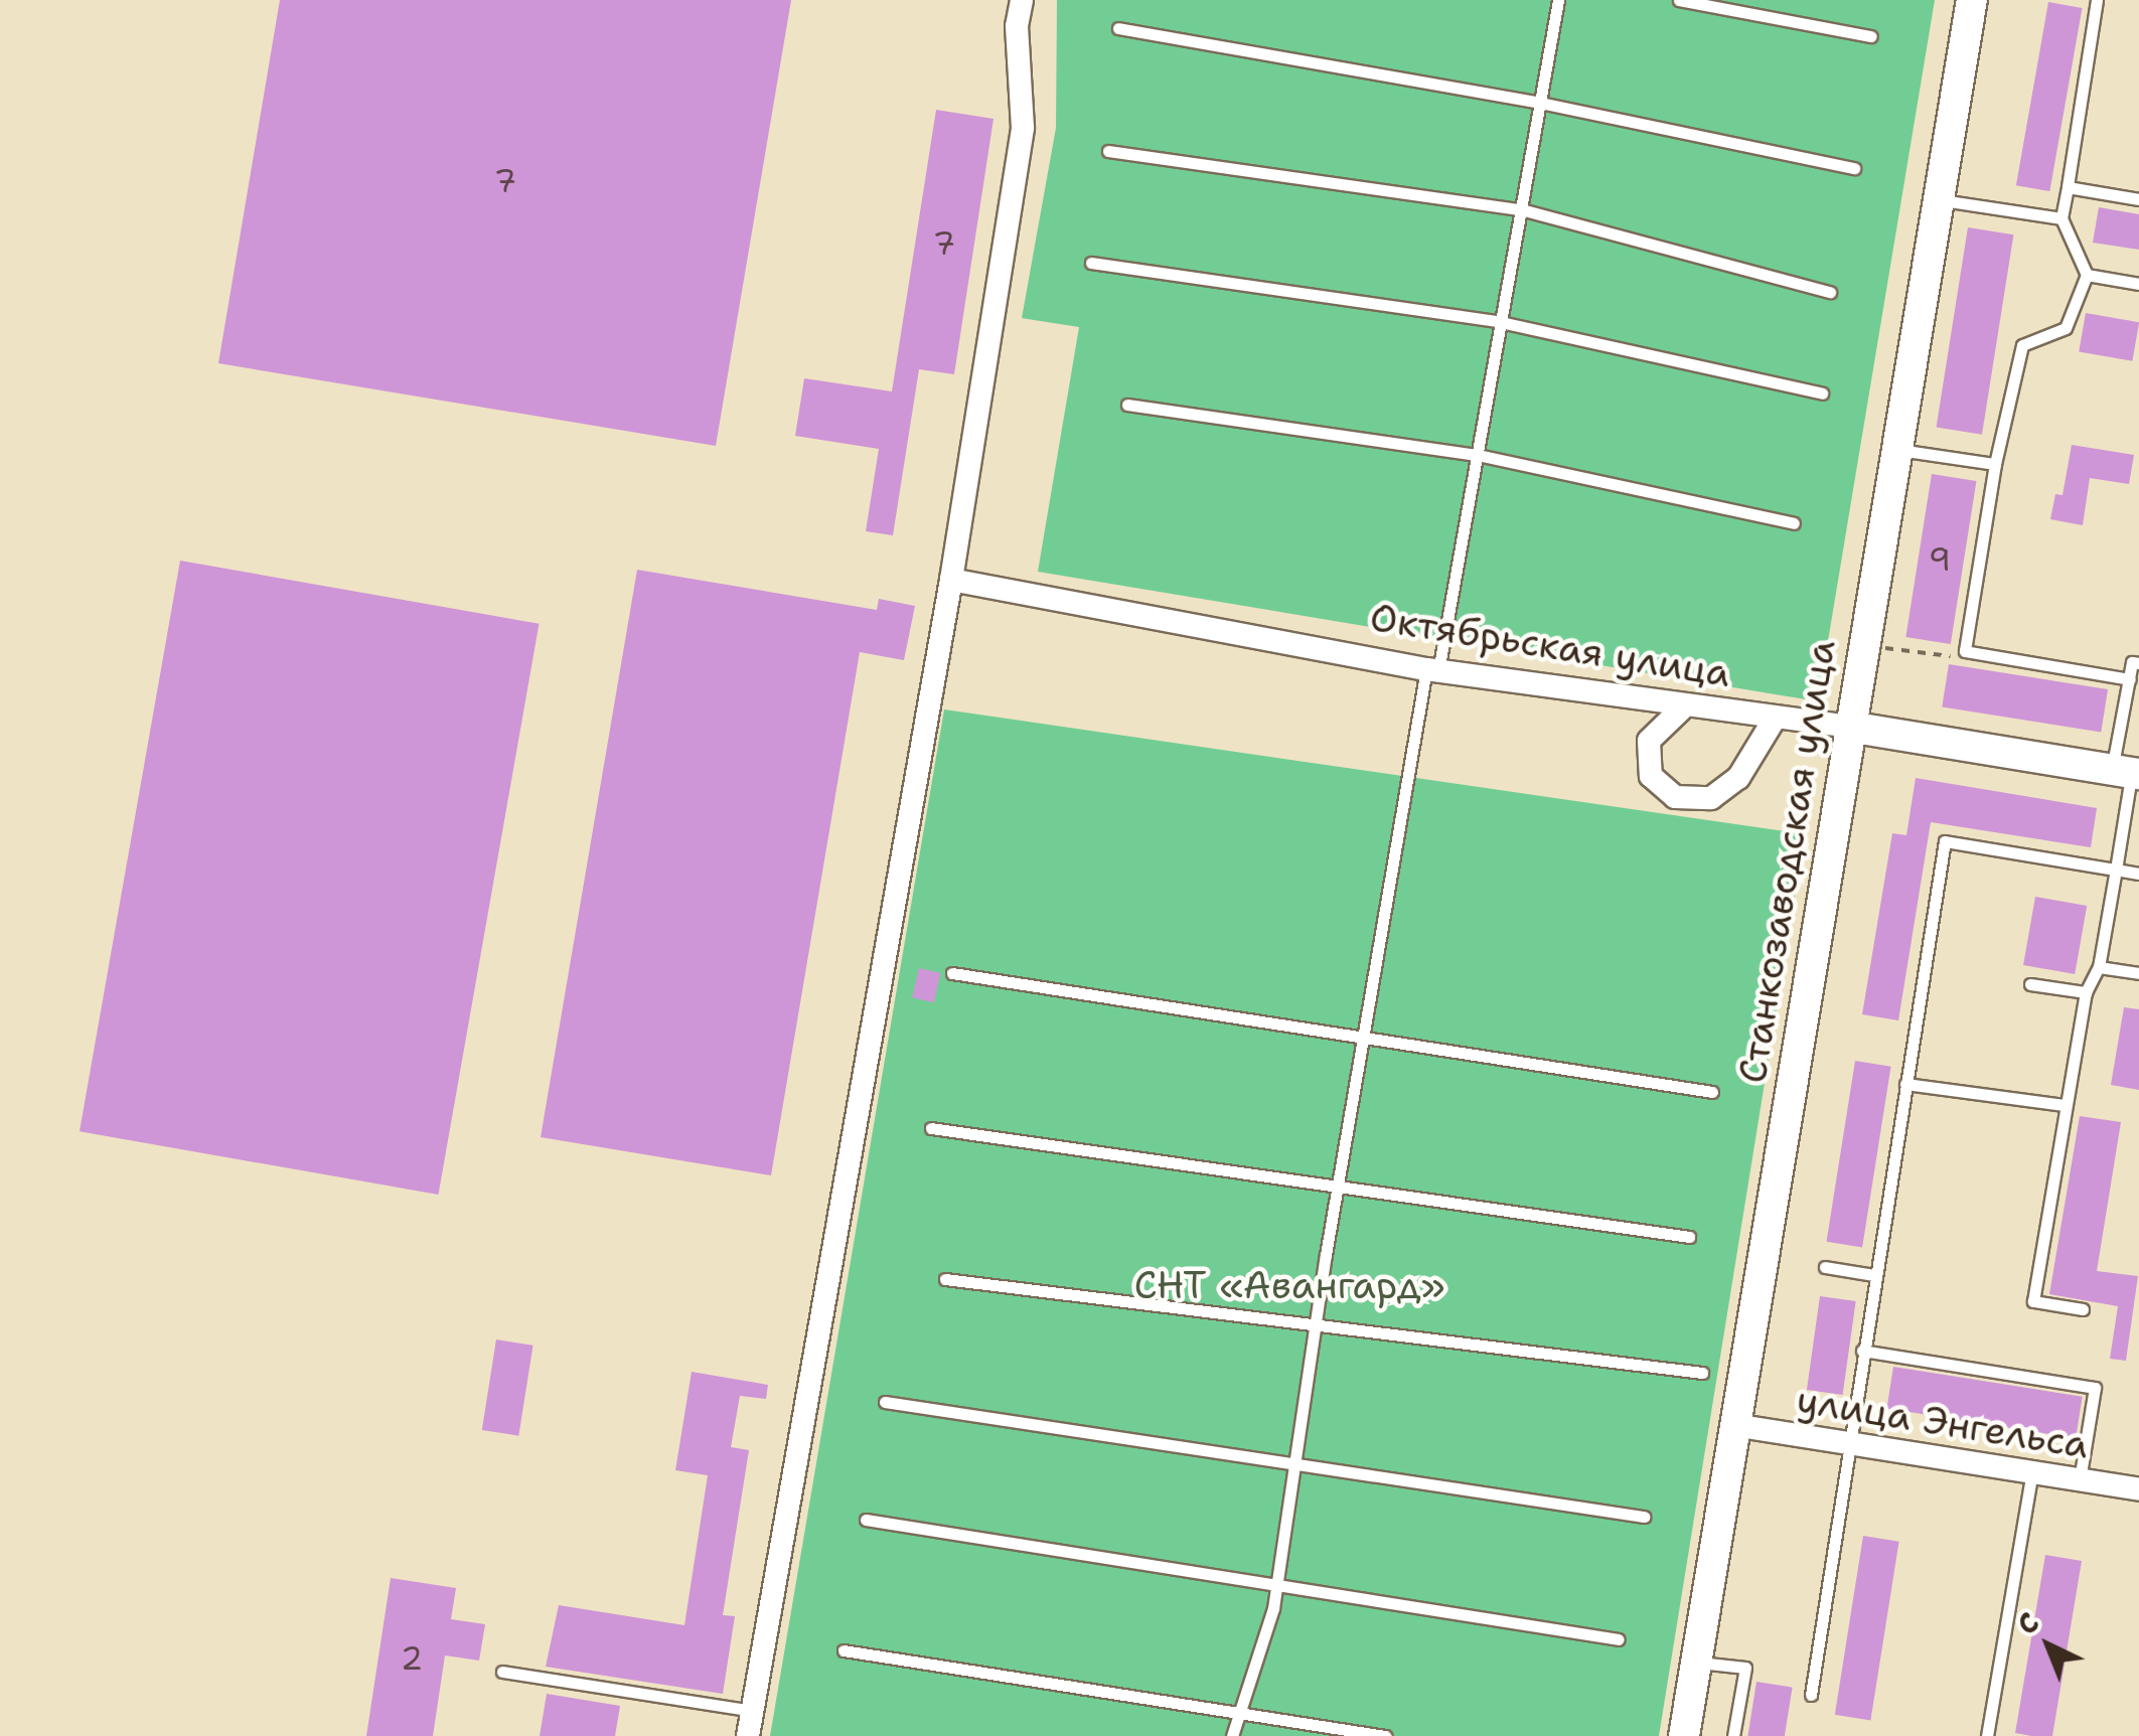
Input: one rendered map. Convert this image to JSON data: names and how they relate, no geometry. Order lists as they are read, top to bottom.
{
  "streets": {
    "street": ["Октябрьская улица", "Станкозаводская улица", "улица Энгельса"]
  },
  "crossings": [
    ["Октябрьская улица", "Станкозаводская улица"],
    ["Станкозаводская улица", "улица Энгельса"]
  ],
  "parks": ["СНТ «Авангард»"],
  "house_numbers": [
    "7",
    "7",
    "9",
    "2"
  ],
  "north": "top left"
}
